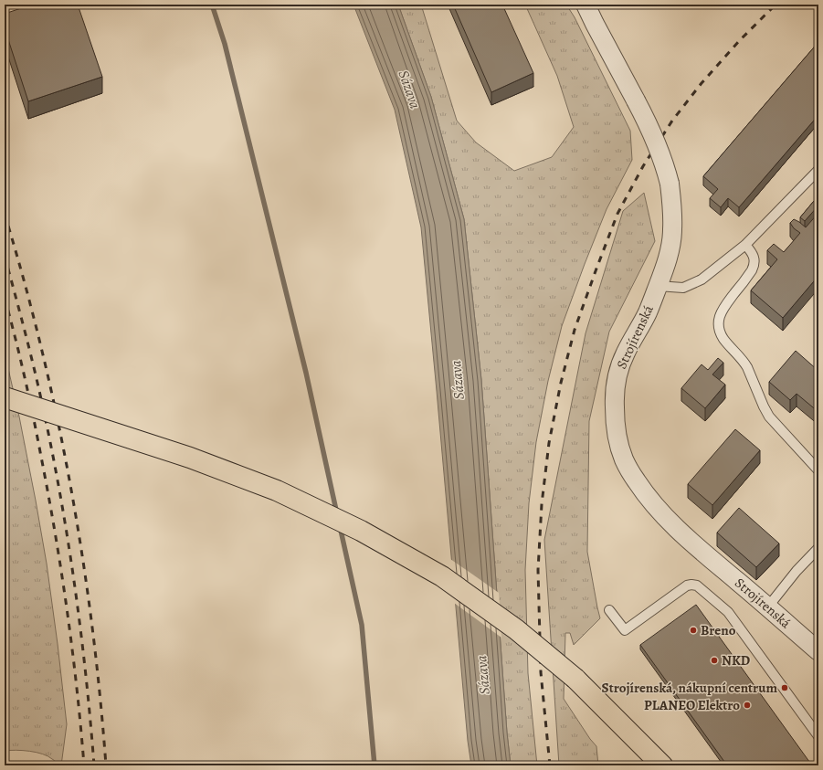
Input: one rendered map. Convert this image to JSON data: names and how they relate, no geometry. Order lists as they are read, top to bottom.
{
  "streets": {
    "street": ["Strojírenská"]
  },
  "water": ["Sázava"],
  "places": [
    "Breno",
    "NKD",
    "Strojírenská, nákupní centrum",
    "PLANEO Elektro"
  ]
}
